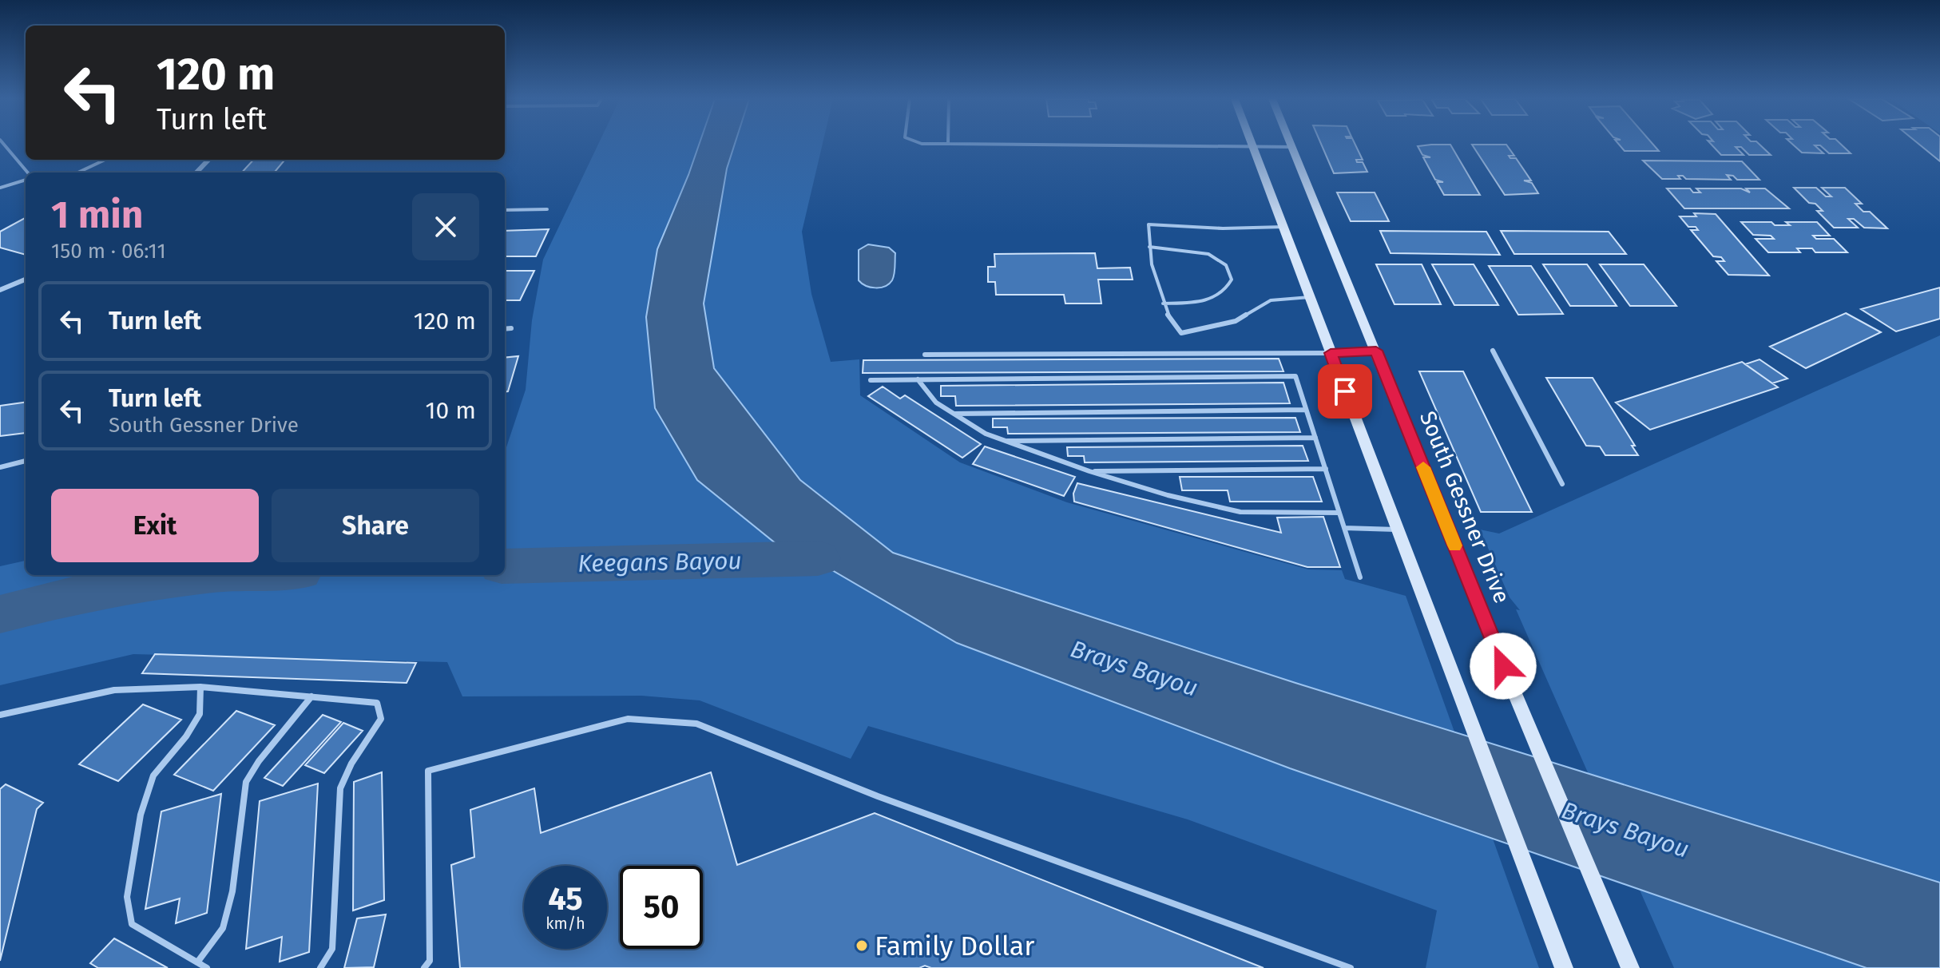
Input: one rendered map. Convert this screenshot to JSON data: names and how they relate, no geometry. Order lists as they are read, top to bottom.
{
  "streets": {
    "main road": ["South Gessner Drive"]
  },
  "water": ["Keegans Bayou", "Brays Bayou"],
  "places": ["Family Dollar"],
  "page": {
    "turn": ["120 m", "Turn left"],
    "heading": ["1 min", "150 m · 06:11"],
    "list": [
      {
        "name": "Turn left",
        "value": "120 m"
      },
      {
        "name": "Turn left",
        "note": "South Gessner Drive",
        "value": "10 m"
      }
    ],
    "buttons": ["Exit", "Share"],
    "speed": "45 km/h",
    "limit": "50"
  }
}
